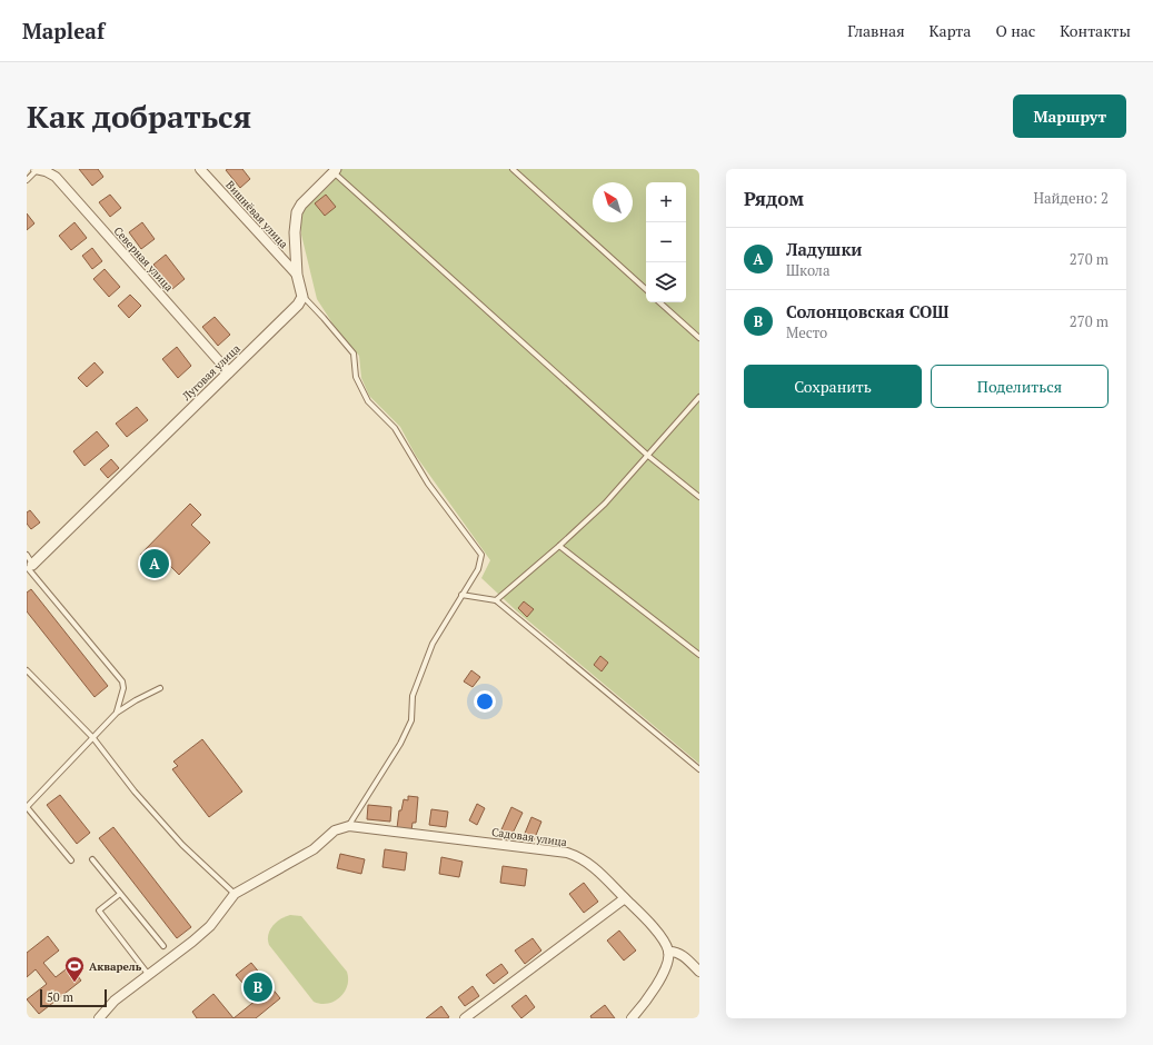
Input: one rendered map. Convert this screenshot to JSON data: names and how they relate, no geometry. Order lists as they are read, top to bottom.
{
  "streets": {
    "street": [
      "Вишнёвая улица",
      "Северная улица",
      "Луговая улица",
      "Садовая улица"
    ]
  },
  "crossings": [
    ["Северная улица", "Луговая улица"]
  ],
  "places": {
    "sports": ["Акварель"]
  },
  "scale_bar": "50 m",
  "north": "top left",
  "page": {
    "header": "Mapleaf",
    "nav": [
      "Главная",
      "Карта",
      "О нас",
      "Контакты"
    ],
    "buttons": [
      "Маршрут",
      ["Сохранить", "Поделиться"]
    ],
    "title": "Как добраться",
    "heading": ["Рядом", "Найдено: 2"],
    "map_buttons": ["+", "−"],
    "list": [
      {
        "mark": "A",
        "name": "Ладушки",
        "note": "Школа",
        "value": "270 m"
      },
      {
        "mark": "B",
        "name": "Солонцовская СОШ",
        "note": "Место",
        "value": "270 m"
      }
    ],
    "pins": ["A", "B"],
    "scale": "50 m"
  }
}
